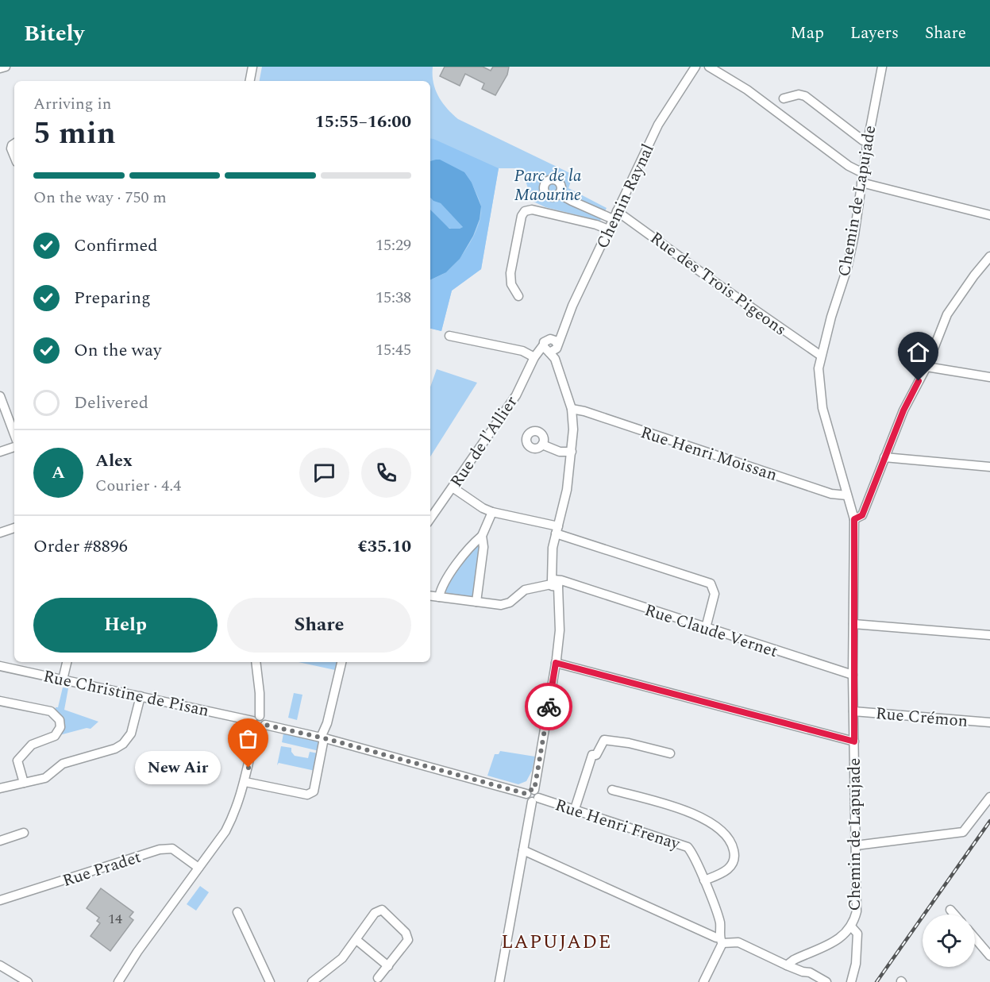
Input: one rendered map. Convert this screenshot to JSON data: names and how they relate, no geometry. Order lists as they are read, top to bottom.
{
  "streets": {
    "street": [
      "Chemin Raynal",
      "Chemin de Lapujade",
      "Rue des Trois Pigeons",
      "Rue de l'Allier",
      "Rue Henri Moissan",
      "Rue Claude Vernet",
      "Rue Christine de Pisan",
      "Rue Crémon",
      "Rue Henri Frenay",
      "Rue Pradet"
    ]
  },
  "crossings": [
    ["Chemin Raynal", "Rue des Trois Pigeons"],
    ["Chemin Raynal", "Rue de l'Allier"],
    ["Chemin de Lapujade", "Rue des Trois Pigeons"],
    ["Chemin de Lapujade", "Rue Henri Moissan"],
    ["Chemin de Lapujade", "Rue Claude Vernet"],
    ["Chemin de Lapujade", "Rue Crémon"],
    ["Rue Christine de Pisan", "Rue Henri Frenay"]
  ],
  "districts": ["LAPUJADE"],
  "parks": ["Parc de la Maourine"],
  "places": ["New Air"],
  "house_numbers": ["14"],
  "page": {
    "header": "Bitely",
    "nav": ["Map", "Layers", "Share"],
    "heading": ["5 min", "Arriving in", "15:55–16:00"],
    "panel": [
      "Alex",
      "Courier · 4.4",
      "Order #8896",
      "€35.10"
    ],
    "bar": "On the way · 750 m",
    "list": [
      ["Confirmed", "15:29"],
      ["Preparing", "15:38"],
      ["On the way", "15:45"],
      "Delivered"
    ],
    "round": "A",
    "buttons": ["Help", "Share"],
    "bubble": "New Air"
  }
}
